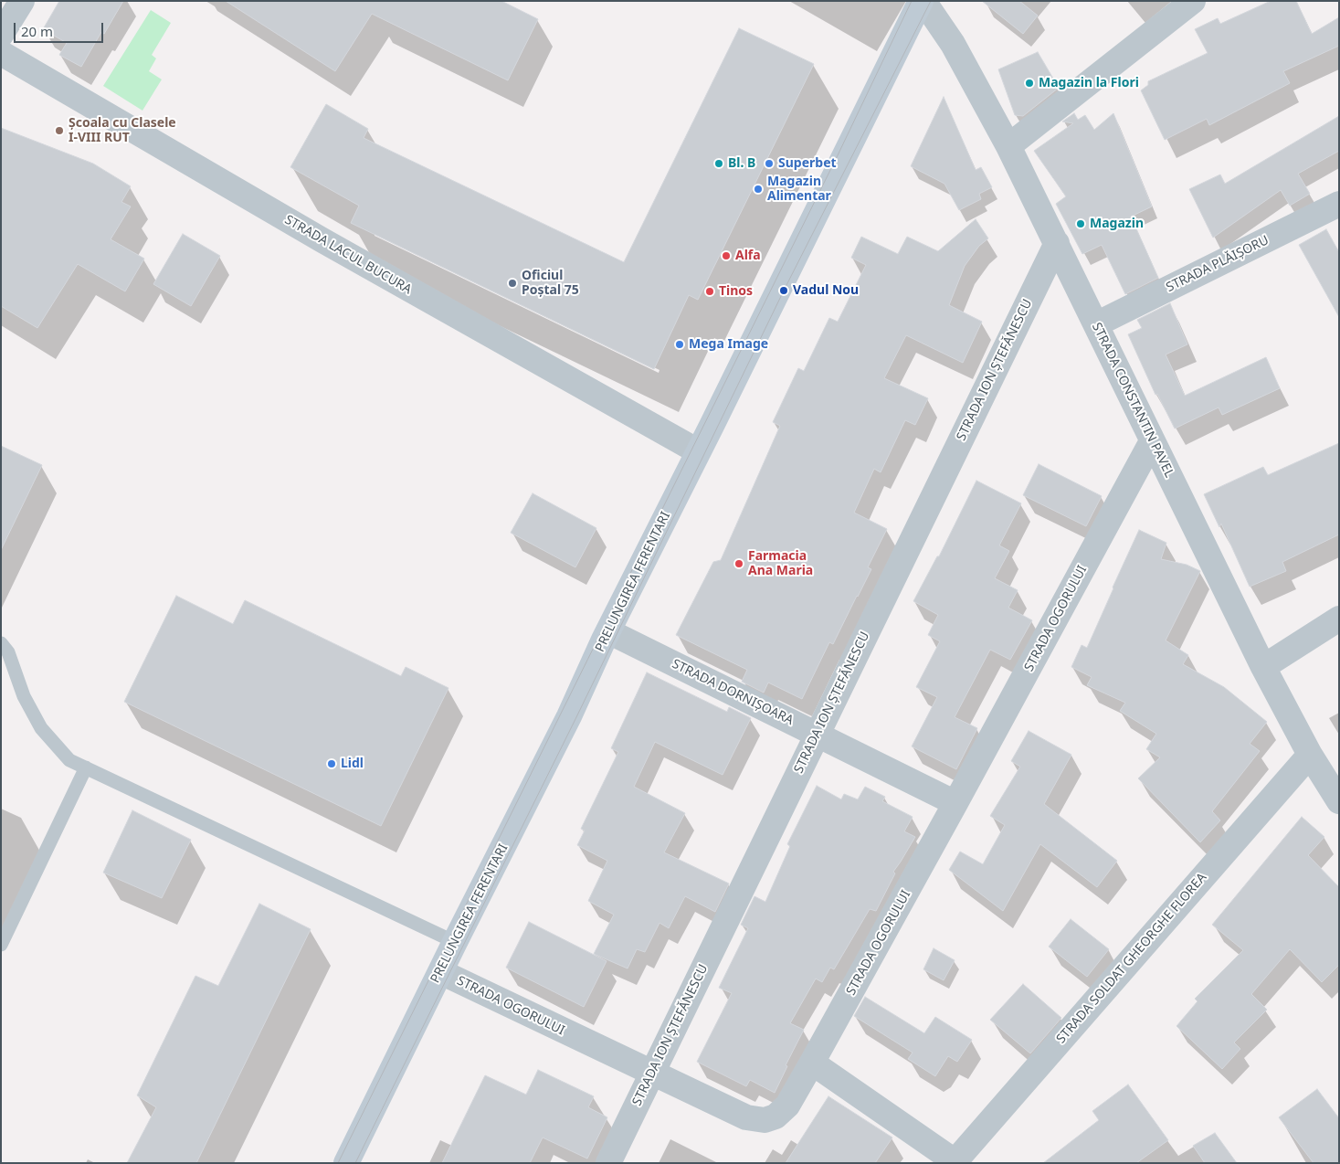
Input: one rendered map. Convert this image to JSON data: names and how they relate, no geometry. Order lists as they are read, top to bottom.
{
  "streets": {
    "main road": ["PRELUNGIREA FERENTARI"],
    "street": [
      "STRADA LACUL BUCURA",
      "STRADA PLĂIȘORU",
      "STRADA ION ȘTEFĂNESCU",
      "STRADA CONSTANTIN PAVEL",
      "STRADA OGORULUI",
      "STRADA DORNIȘOARA",
      "STRADA SOLDAT GHEORGHE FLOREA"
    ]
  },
  "crossings": [
    ["STRADA LACUL BUCURA", "PRELUNGIREA FERENTARI"],
    ["STRADA PLĂIȘORU", "STRADA CONSTANTIN PAVEL"],
    ["STRADA ION ȘTEFĂNESCU", "STRADA CONSTANTIN PAVEL"],
    ["STRADA ION ȘTEFĂNESCU", "STRADA OGORULUI"],
    ["STRADA ION ȘTEFĂNESCU", "STRADA DORNIȘOARA"],
    ["STRADA CONSTANTIN PAVEL", "PRELUNGIREA FERENTARI"],
    ["STRADA CONSTANTIN PAVEL", "STRADA OGORULUI"],
    ["STRADA CONSTANTIN PAVEL", "STRADA SOLDAT GHEORGHE FLOREA"],
    ["PRELUNGIREA FERENTARI", "STRADA OGORULUI"],
    ["PRELUNGIREA FERENTARI", "STRADA DORNIȘOARA"],
    ["STRADA OGORULUI", "STRADA DORNIȘOARA"]
  ],
  "places": [
    "Magazin la Flori",
    "Școala cu Clasele I-VIII RUT",
    "Bl. B",
    "Superbet",
    "Magazin Alimentar",
    "Magazin",
    "Alfa",
    "Oficiul Poștal 75",
    "Vadul Nou",
    "Tinos",
    "Mega Image",
    "Farmacia Ana Maria",
    "Lidl"
  ],
  "scale_bar": "20 m"
}
